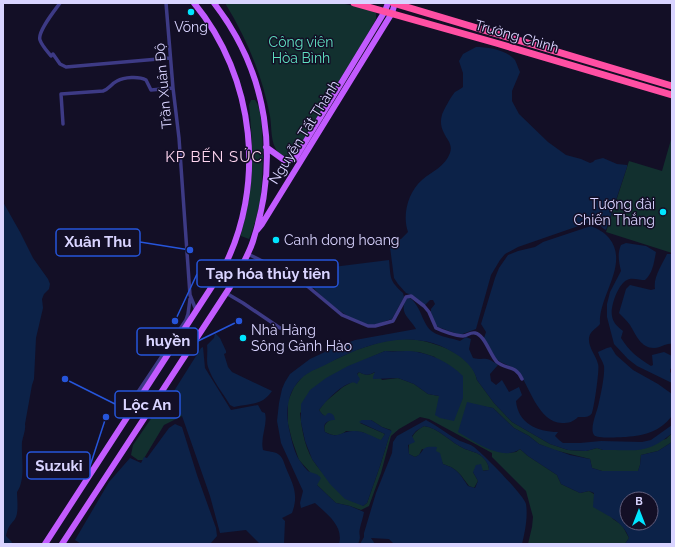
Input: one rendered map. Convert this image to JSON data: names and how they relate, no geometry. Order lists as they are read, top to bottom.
{
  "streets": {
    "highway": ["Trường Chinh"],
    "main road": ["Nguyễn Tất Thành"],
    "street": ["Trần Xuân Độ"]
  },
  "crossings": [
    ["Trường Chinh", "Nguyễn Tất Thành"]
  ],
  "districts": ["KP BẾN SÚC"],
  "parks": ["Công viên Hòa Bình"],
  "places": [
    "Võng",
    "Tượng đài Chiến Thắng",
    "Canh dong hoang",
    "Xuân Thu",
    "Tạp hóa thủy tiên",
    "huyền",
    "Nhà Hàng Sông Gành Hào",
    "Lộc An",
    "Suzuki"
  ],
  "north": "top"
}
